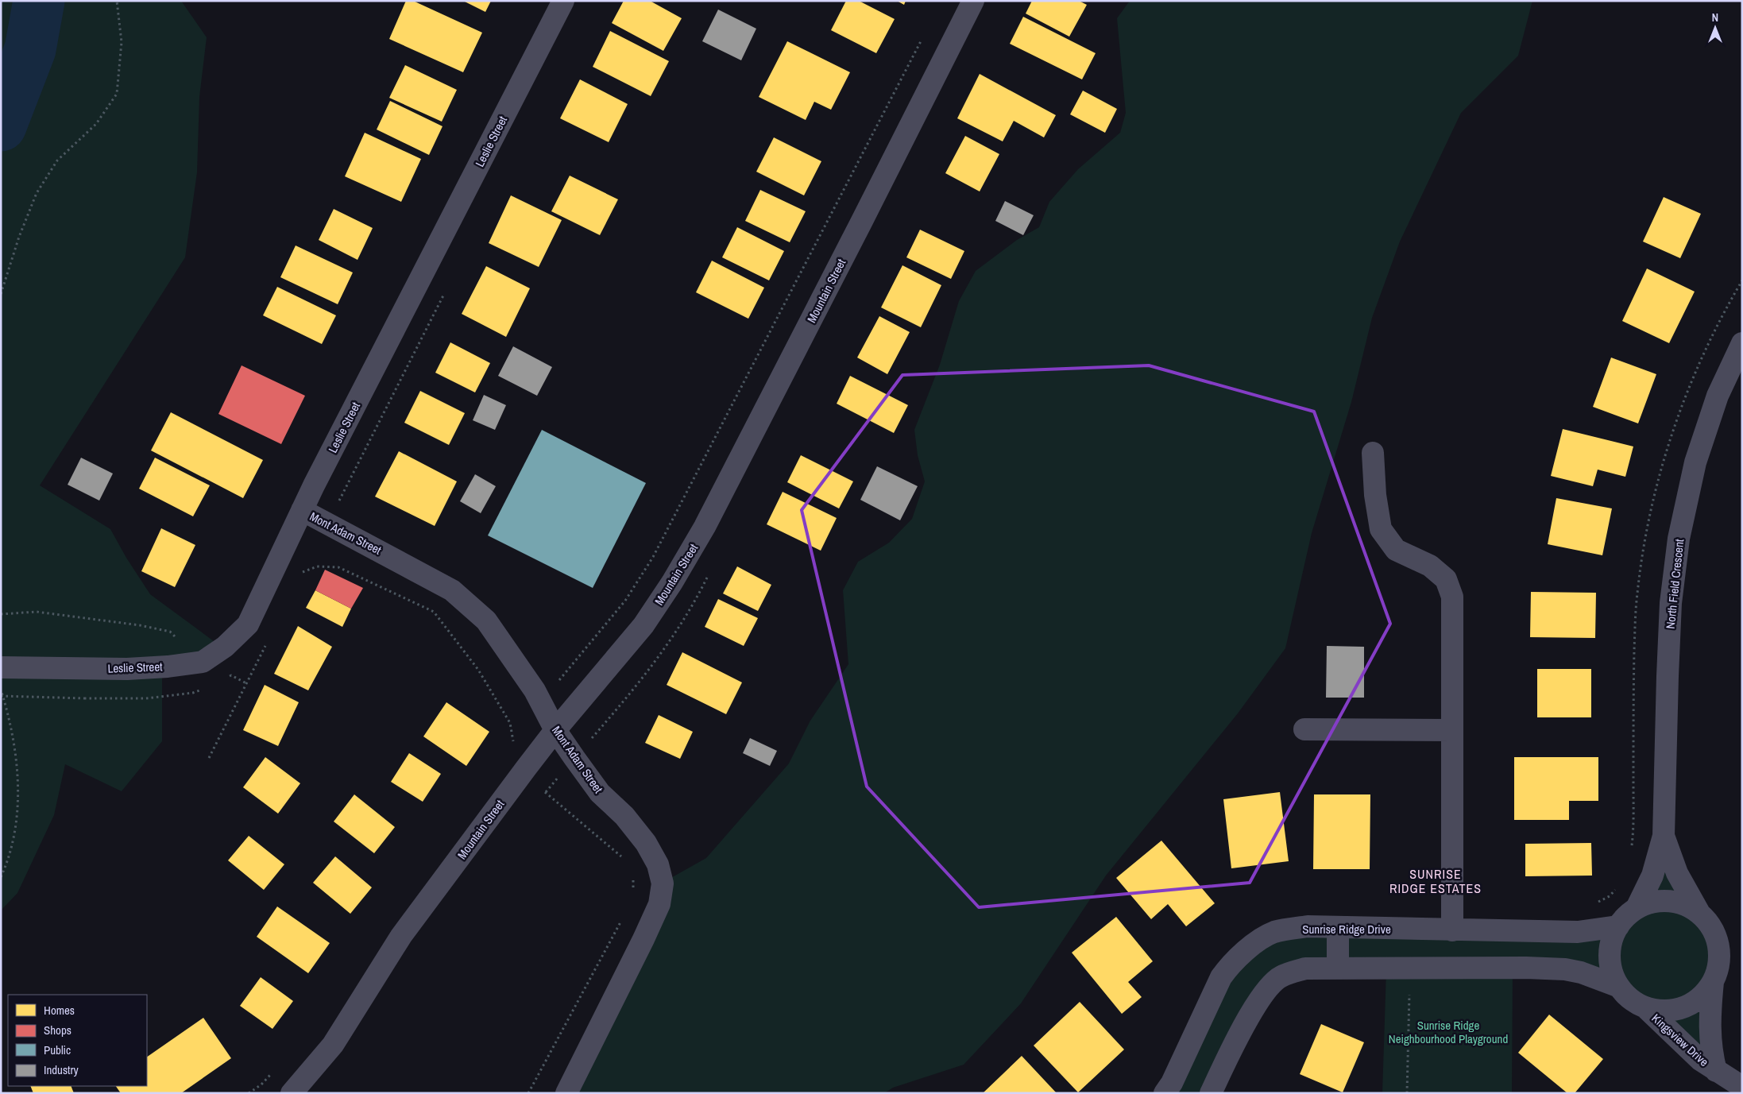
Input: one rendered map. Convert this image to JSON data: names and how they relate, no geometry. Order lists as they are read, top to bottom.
{
  "streets": {
    "street": [
      "Leslie Street",
      "Mountain Street",
      "Mont Adam Street",
      "North Field Crescent",
      "Sunrise Ridge Drive",
      "Kingsview Drive"
    ]
  },
  "crossings": [
    ["Leslie Street", "Mont Adam Street"],
    ["Mountain Street", "Mont Adam Street"],
    ["North Field Crescent", "Sunrise Ridge Drive"],
    ["North Field Crescent", "Kingsview Drive"],
    ["Sunrise Ridge Drive", "Kingsview Drive"]
  ],
  "districts": ["SUNRISE RIDGE ESTATES"],
  "parks": ["Sunrise Ridge Neighbourhood Playground"],
  "legend": [
    "Homes",
    "Shops",
    "Public",
    "Industry"
  ],
  "north": "top"
}
